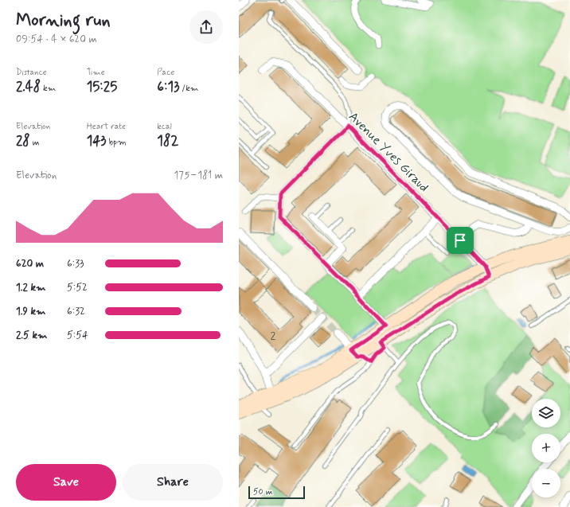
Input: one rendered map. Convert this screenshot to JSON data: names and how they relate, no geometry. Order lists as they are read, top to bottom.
{
  "streets": {
    "street": ["Avenue Yves Giraud"]
  },
  "house_numbers": ["2"],
  "scale_bar": "50 m",
  "page": {
    "heading": ["Morning run", "09:54 · 4 × 620 m"],
    "stats": [
      ["Distance", "2.48 km"],
      ["Time", "15:25"],
      ["Pace", "6:13 /km"],
      ["Elevation", "28 m"],
      ["Heart rate", "143 bpm"],
      ["kcal", "182"]
    ],
    "chart": ["Elevation", "175–181 m"],
    "list": [
      {
        "name": "620 m",
        "note": "6:33"
      },
      {
        "name": "1.2 km",
        "note": "5:52"
      },
      {
        "name": "1.9 km",
        "note": "6:32"
      },
      {
        "name": "2.5 km",
        "note": "5:54"
      }
    ],
    "map_buttons": ["+", "−"],
    "buttons": ["Save", "Share"],
    "scale": "50 m"
  }
}
